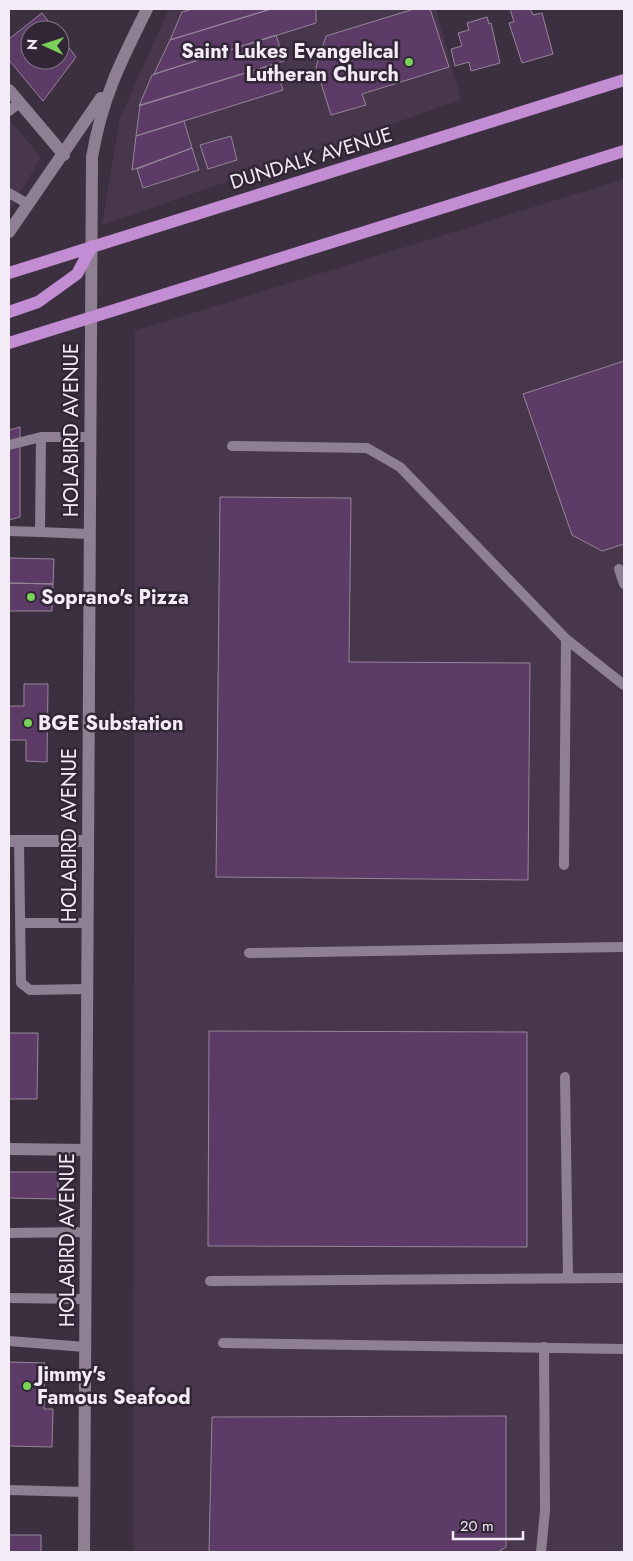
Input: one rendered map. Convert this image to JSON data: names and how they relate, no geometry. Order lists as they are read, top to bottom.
{
  "streets": {
    "main road": ["DUNDALK AVENUE", "HOLABIRD AVENUE"]
  },
  "crossings": [
    ["DUNDALK AVENUE", "HOLABIRD AVENUE"]
  ],
  "places": [
    "Saint Lukes Evangelical Lutheran Church",
    "Soprano's Pizza",
    "BGE Substation",
    "Jimmy's Famous Seafood"
  ],
  "scale_bar": "20 m",
  "north": "left"
}
